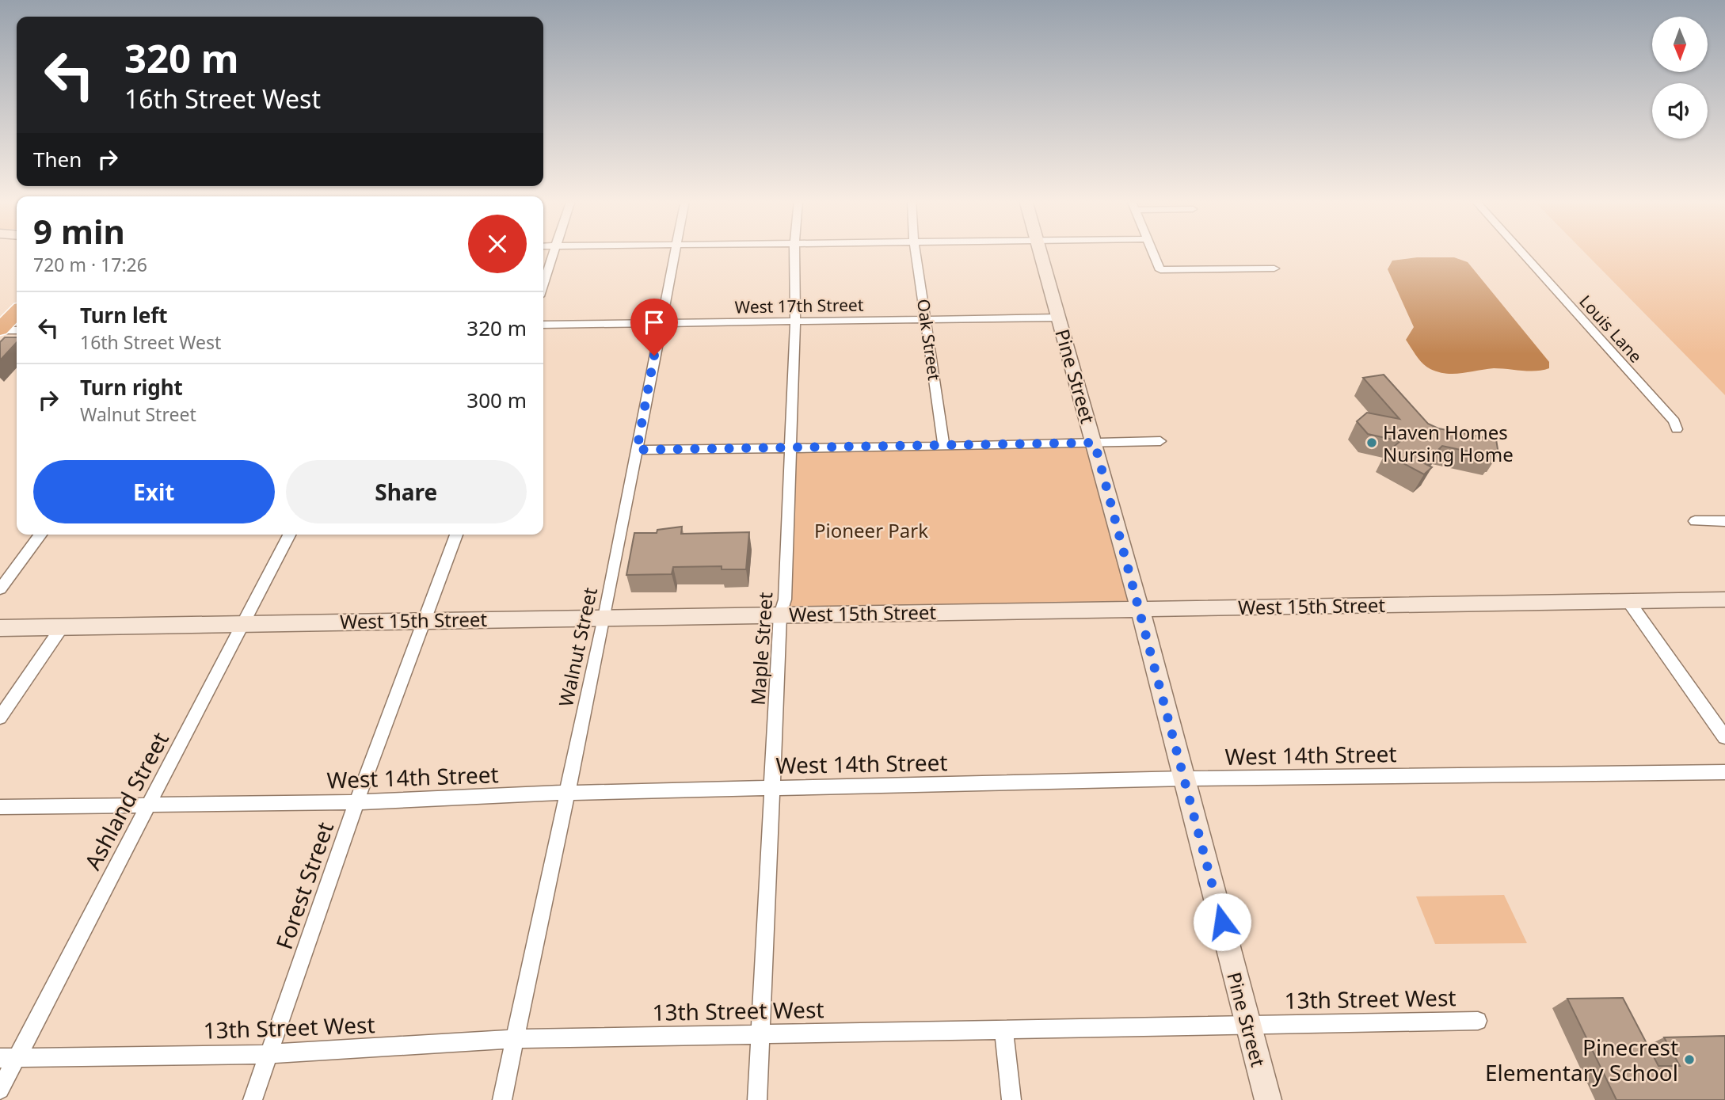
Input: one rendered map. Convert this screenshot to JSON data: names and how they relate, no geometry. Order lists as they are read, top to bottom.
{
  "streets": {
    "street": [
      "West 17th Street",
      "Louis Lane",
      "Oak Street",
      "Pine Street",
      "West 15th Street",
      "Walnut Street",
      "Maple Street",
      "West 14th Street",
      "Ashland Street",
      "Forest Street",
      "13th Street West"
    ]
  },
  "crossings": [
    ["West 17th Street", "Oak Street"],
    ["West 17th Street", "Pine Street"],
    ["West 17th Street", "Walnut Street"],
    ["West 17th Street", "Maple Street"],
    ["Pine Street", "West 15th Street"],
    ["Pine Street", "West 14th Street"],
    ["Pine Street", "13th Street West"],
    ["West 15th Street", "Walnut Street"],
    ["West 15th Street", "Maple Street"],
    ["West 15th Street", "Ashland Street"],
    ["West 15th Street", "Forest Street"],
    ["Walnut Street", "West 14th Street"],
    ["Walnut Street", "13th Street West"],
    ["Maple Street", "West 14th Street"],
    ["Maple Street", "13th Street West"],
    ["West 14th Street", "Ashland Street"],
    ["West 14th Street", "Forest Street"],
    ["Ashland Street", "13th Street West"],
    ["Forest Street", "13th Street West"]
  ],
  "parks": ["Pioneer Park"],
  "places": ["Haven Homes Nursing Home", "Pinecrest Elementary School"],
  "north": "bottom",
  "page": {
    "turn": ["320 m", "16th Street West"],
    "then": "Then",
    "heading": ["9 min", "720 m · 17:26"],
    "list": [
      {
        "name": "Turn left",
        "note": "16th Street West",
        "value": "320 m"
      },
      {
        "name": "Turn right",
        "note": "Walnut Street",
        "value": "300 m"
      }
    ],
    "buttons": ["Exit", "Share"]
  }
}
